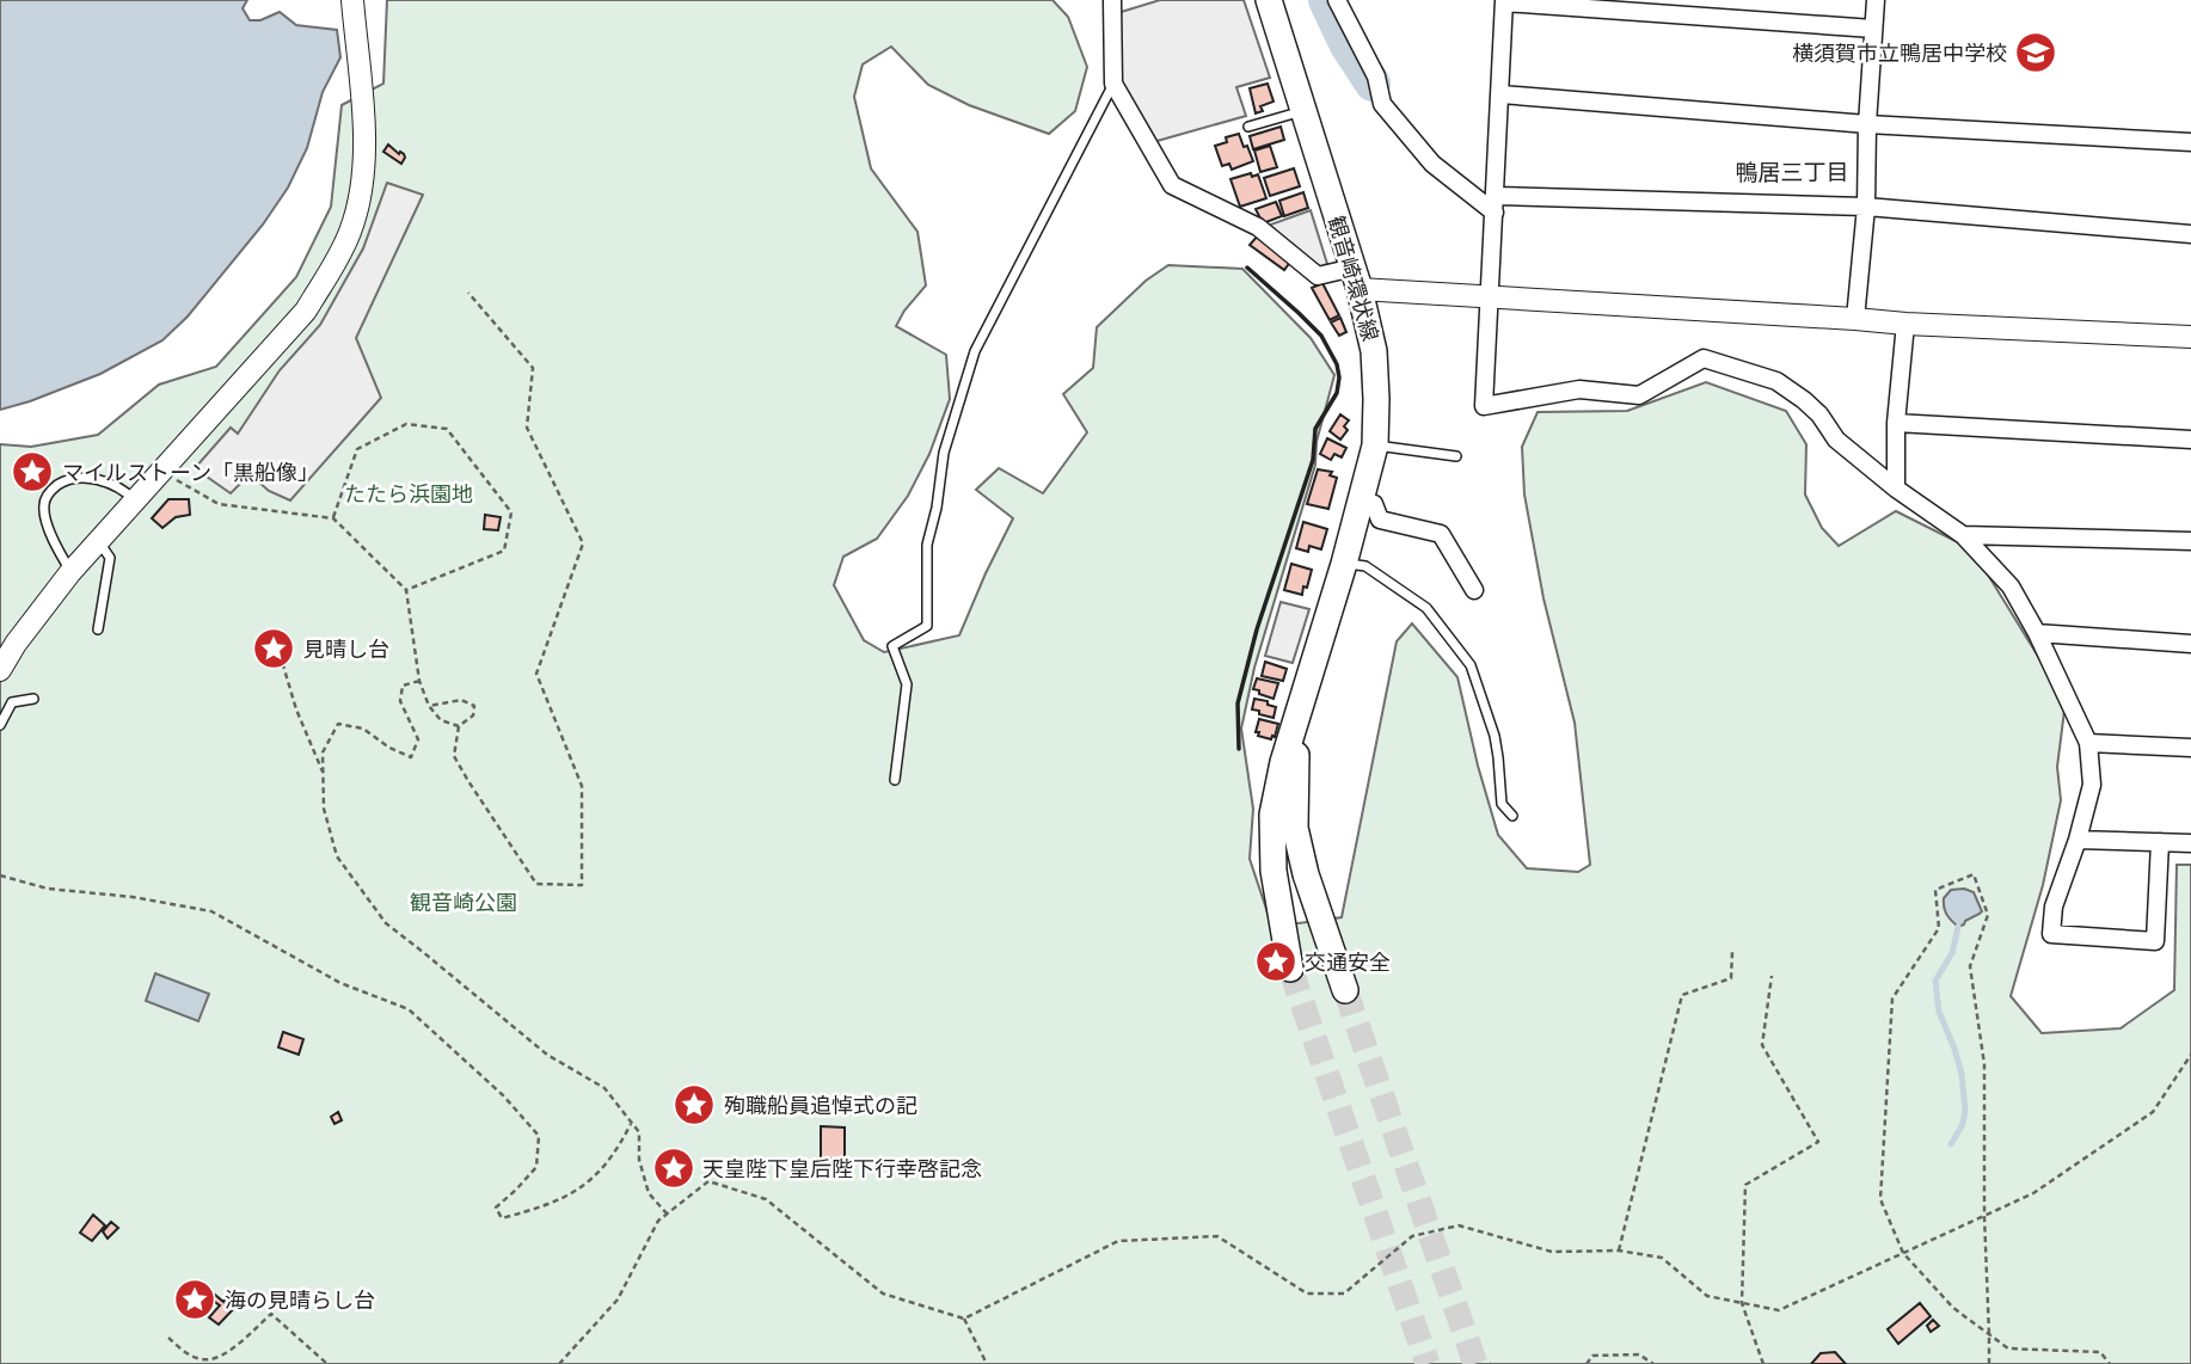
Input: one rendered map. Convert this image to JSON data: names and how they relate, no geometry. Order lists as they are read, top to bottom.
{
  "streets": {
    "main road": ["観音崎環状線"]
  },
  "districts": ["鴨居三丁目"],
  "parks": ["たたら浜園地", "観音崎公園"],
  "places": {
    "school or university": ["横須賀市立鴨居中学校"],
    "place": [
      "マイルストーン「黒船像」",
      "見晴し台",
      "交通安全",
      "殉職船員追悼式の記",
      "天皇陛下皇后陛下行幸啓記念",
      "海の見晴らし台"
    ]
  }
}
